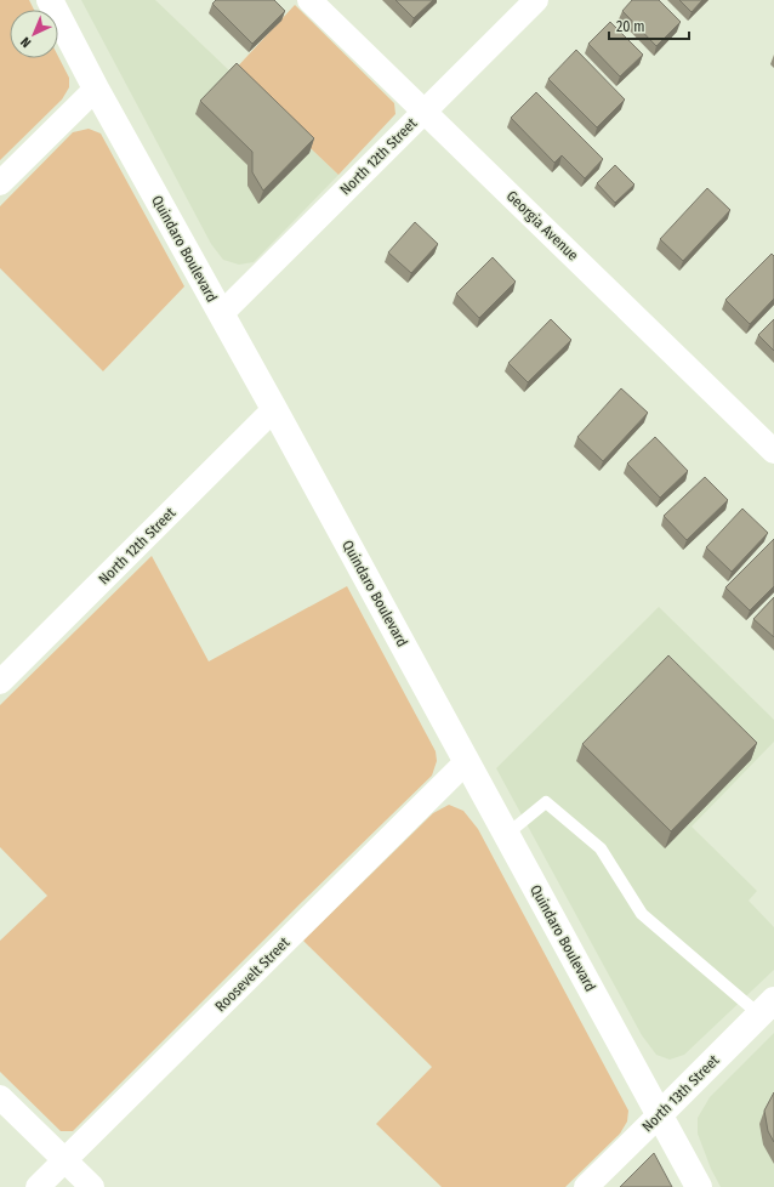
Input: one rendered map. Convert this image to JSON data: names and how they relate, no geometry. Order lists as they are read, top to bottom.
{
  "streets": {
    "main road": ["Quindaro Boulevard", "North 13th Street"],
    "street": ["North 12th Street", "Georgia Avenue", "Roosevelt Street"]
  },
  "crossings": [
    ["North 12th Street", "Georgia Avenue"],
    ["North 12th Street", "Quindaro Boulevard"],
    ["Quindaro Boulevard", "Roosevelt Street"],
    ["Quindaro Boulevard", "North 13th Street"]
  ],
  "scale_bar": "20 m",
  "north": "bottom left"
}
